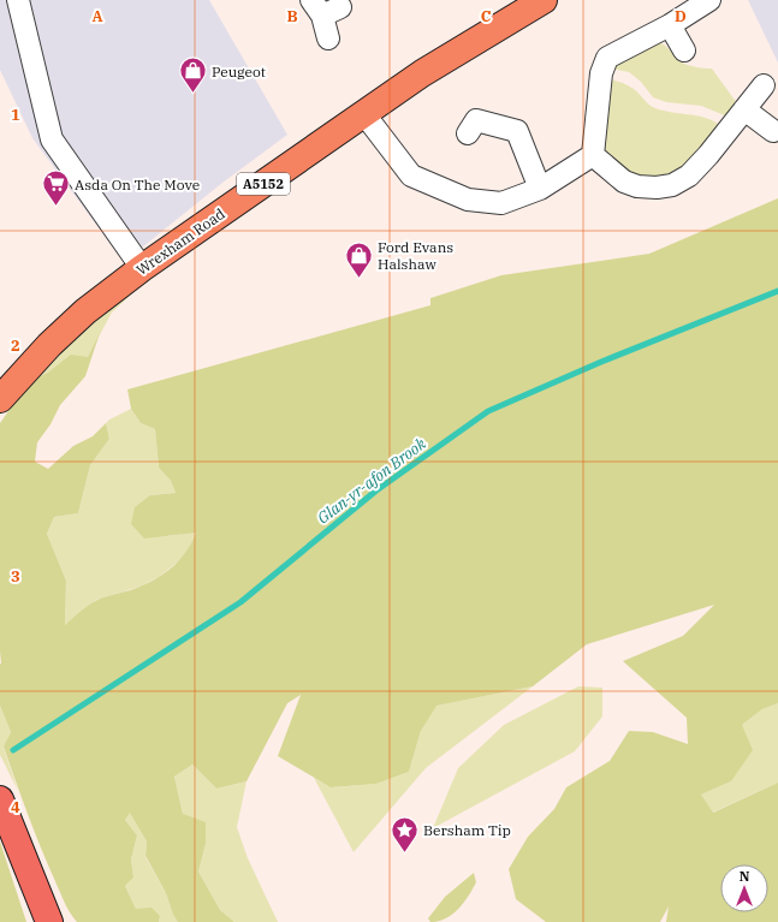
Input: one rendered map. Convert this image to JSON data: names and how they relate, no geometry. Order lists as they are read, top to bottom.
{
  "streets": {
    "main road": ["A5152", "Wrexham Road"]
  },
  "water": ["Glan-yr-afon Brook"],
  "places": {
    "shop": ["Peugeot", "Ford Evans Halshaw"],
    "supermarket": ["Asda On The Move"],
    "place": ["Bersham Tip"]
  },
  "north": "top",
  "grid": {
    "columns": [
      "A",
      "B",
      "C",
      "D"
    ],
    "rows": [
      "1",
      "2",
      "3",
      "4"
    ]
  }
}
